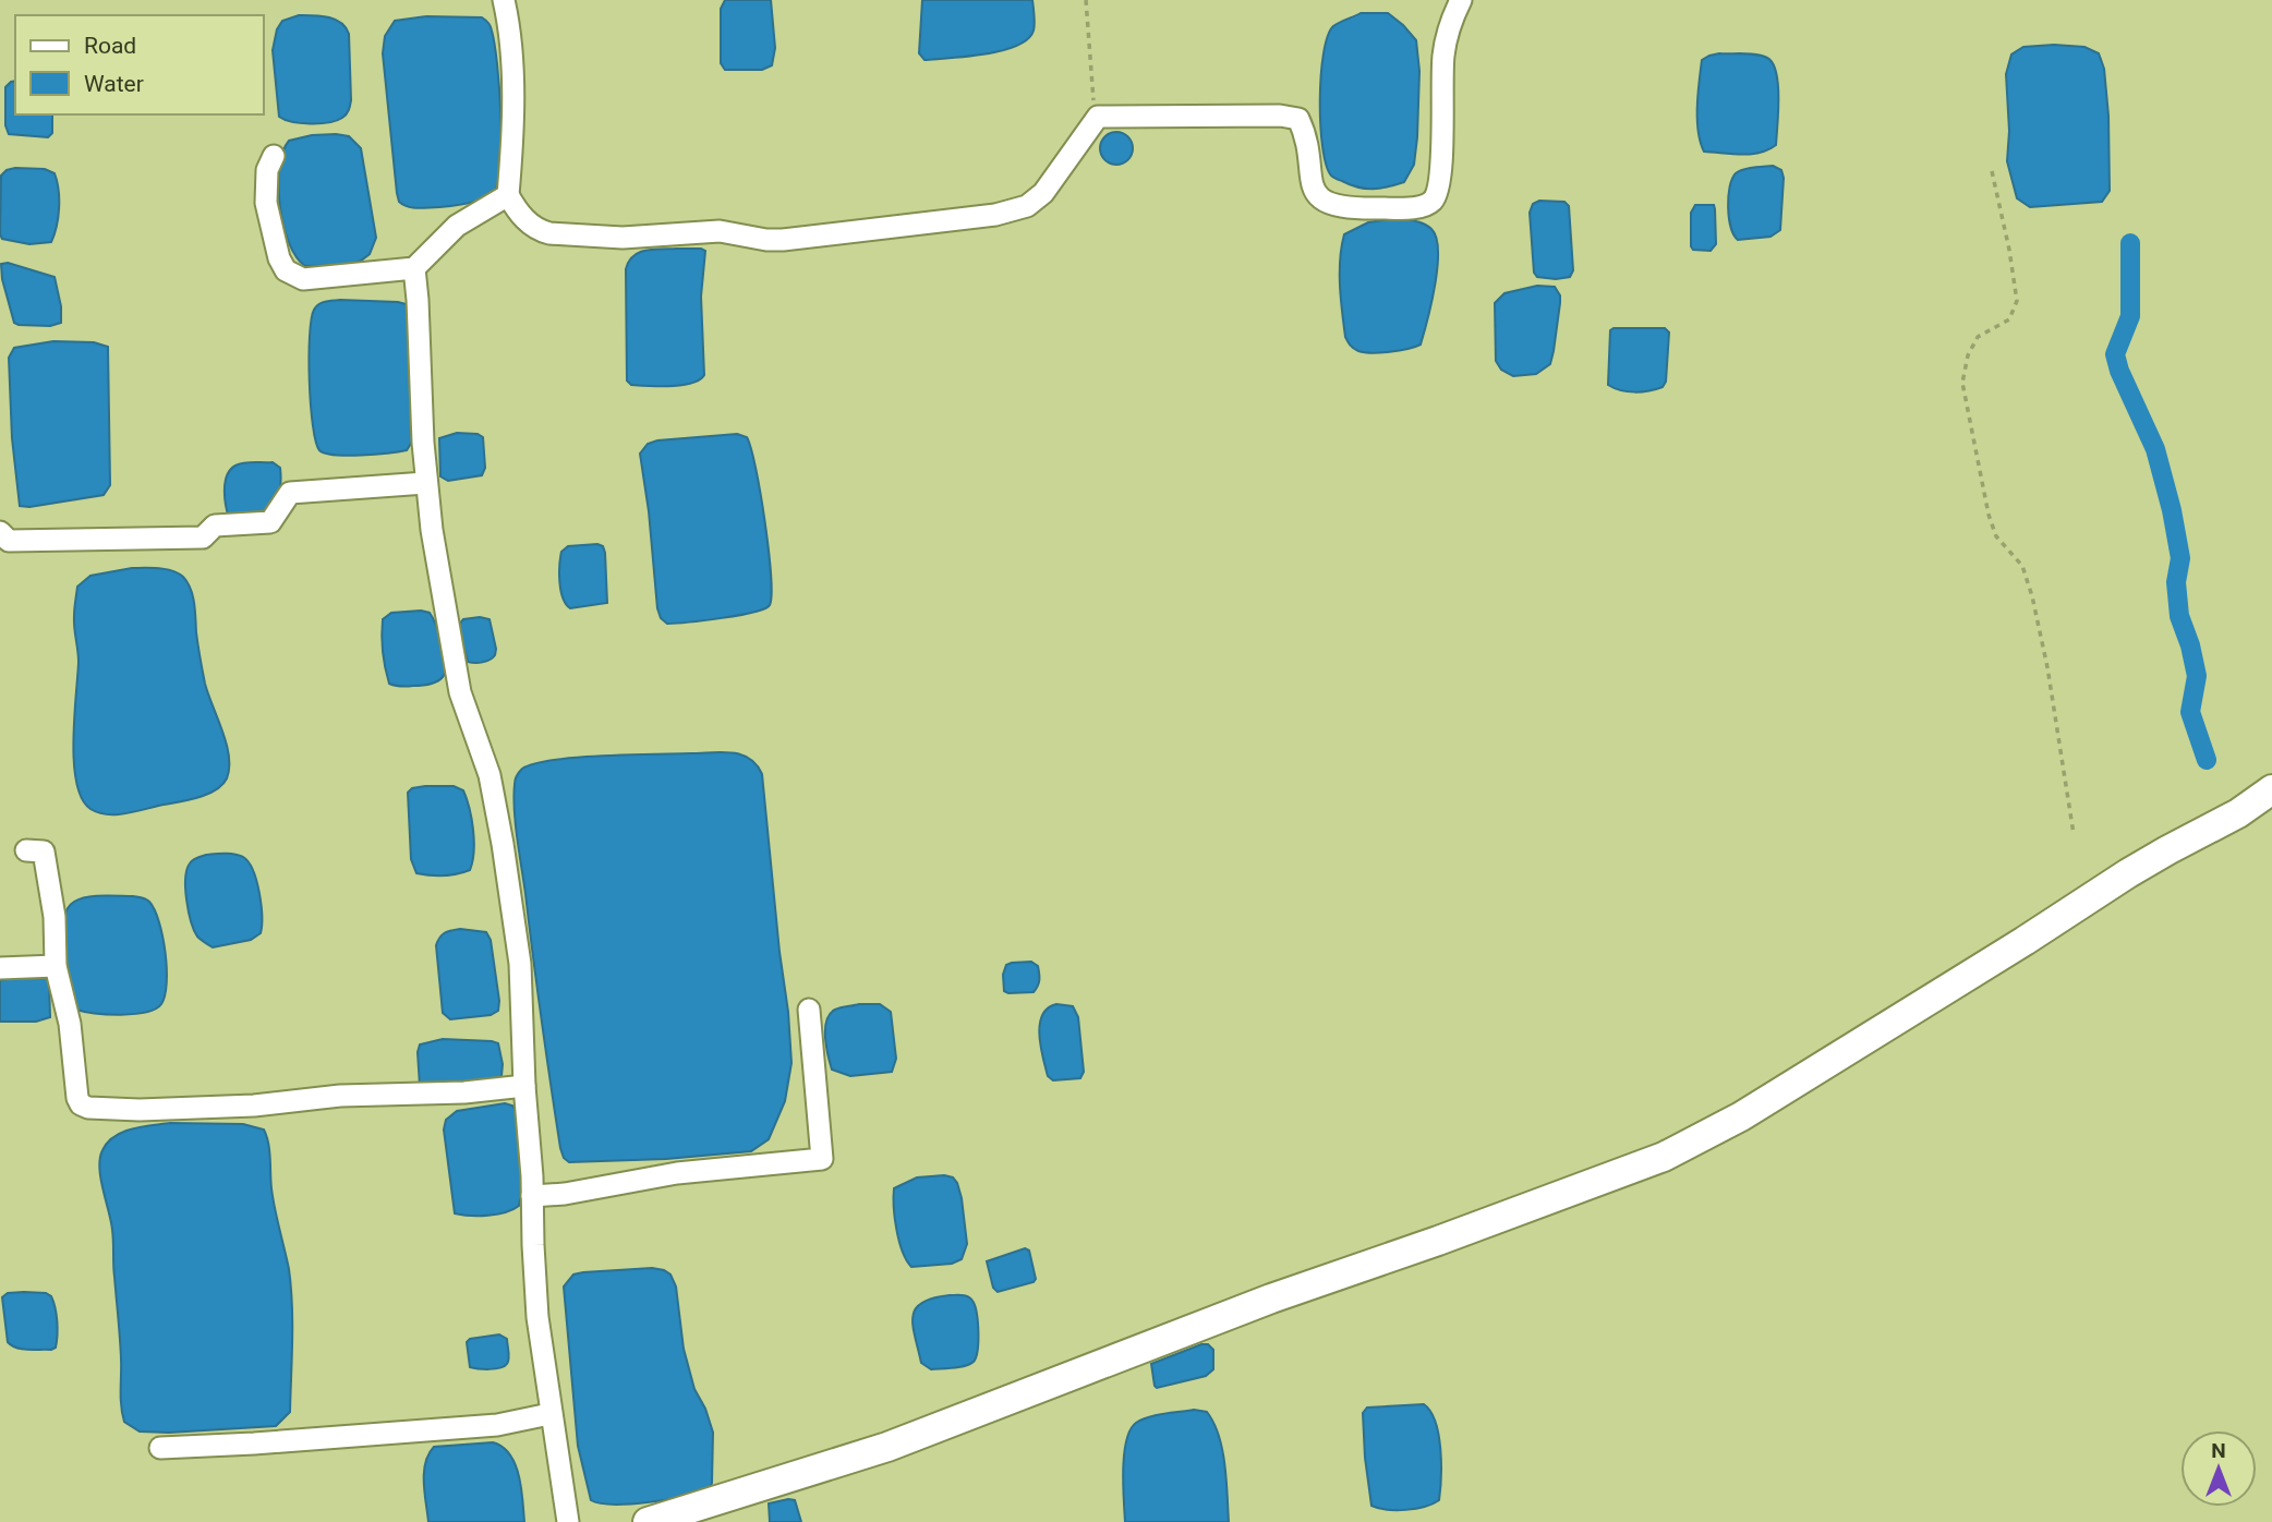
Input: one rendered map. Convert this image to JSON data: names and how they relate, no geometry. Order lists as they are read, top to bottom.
{
  "legend": ["Road", "Water"],
  "north": "top"
}
